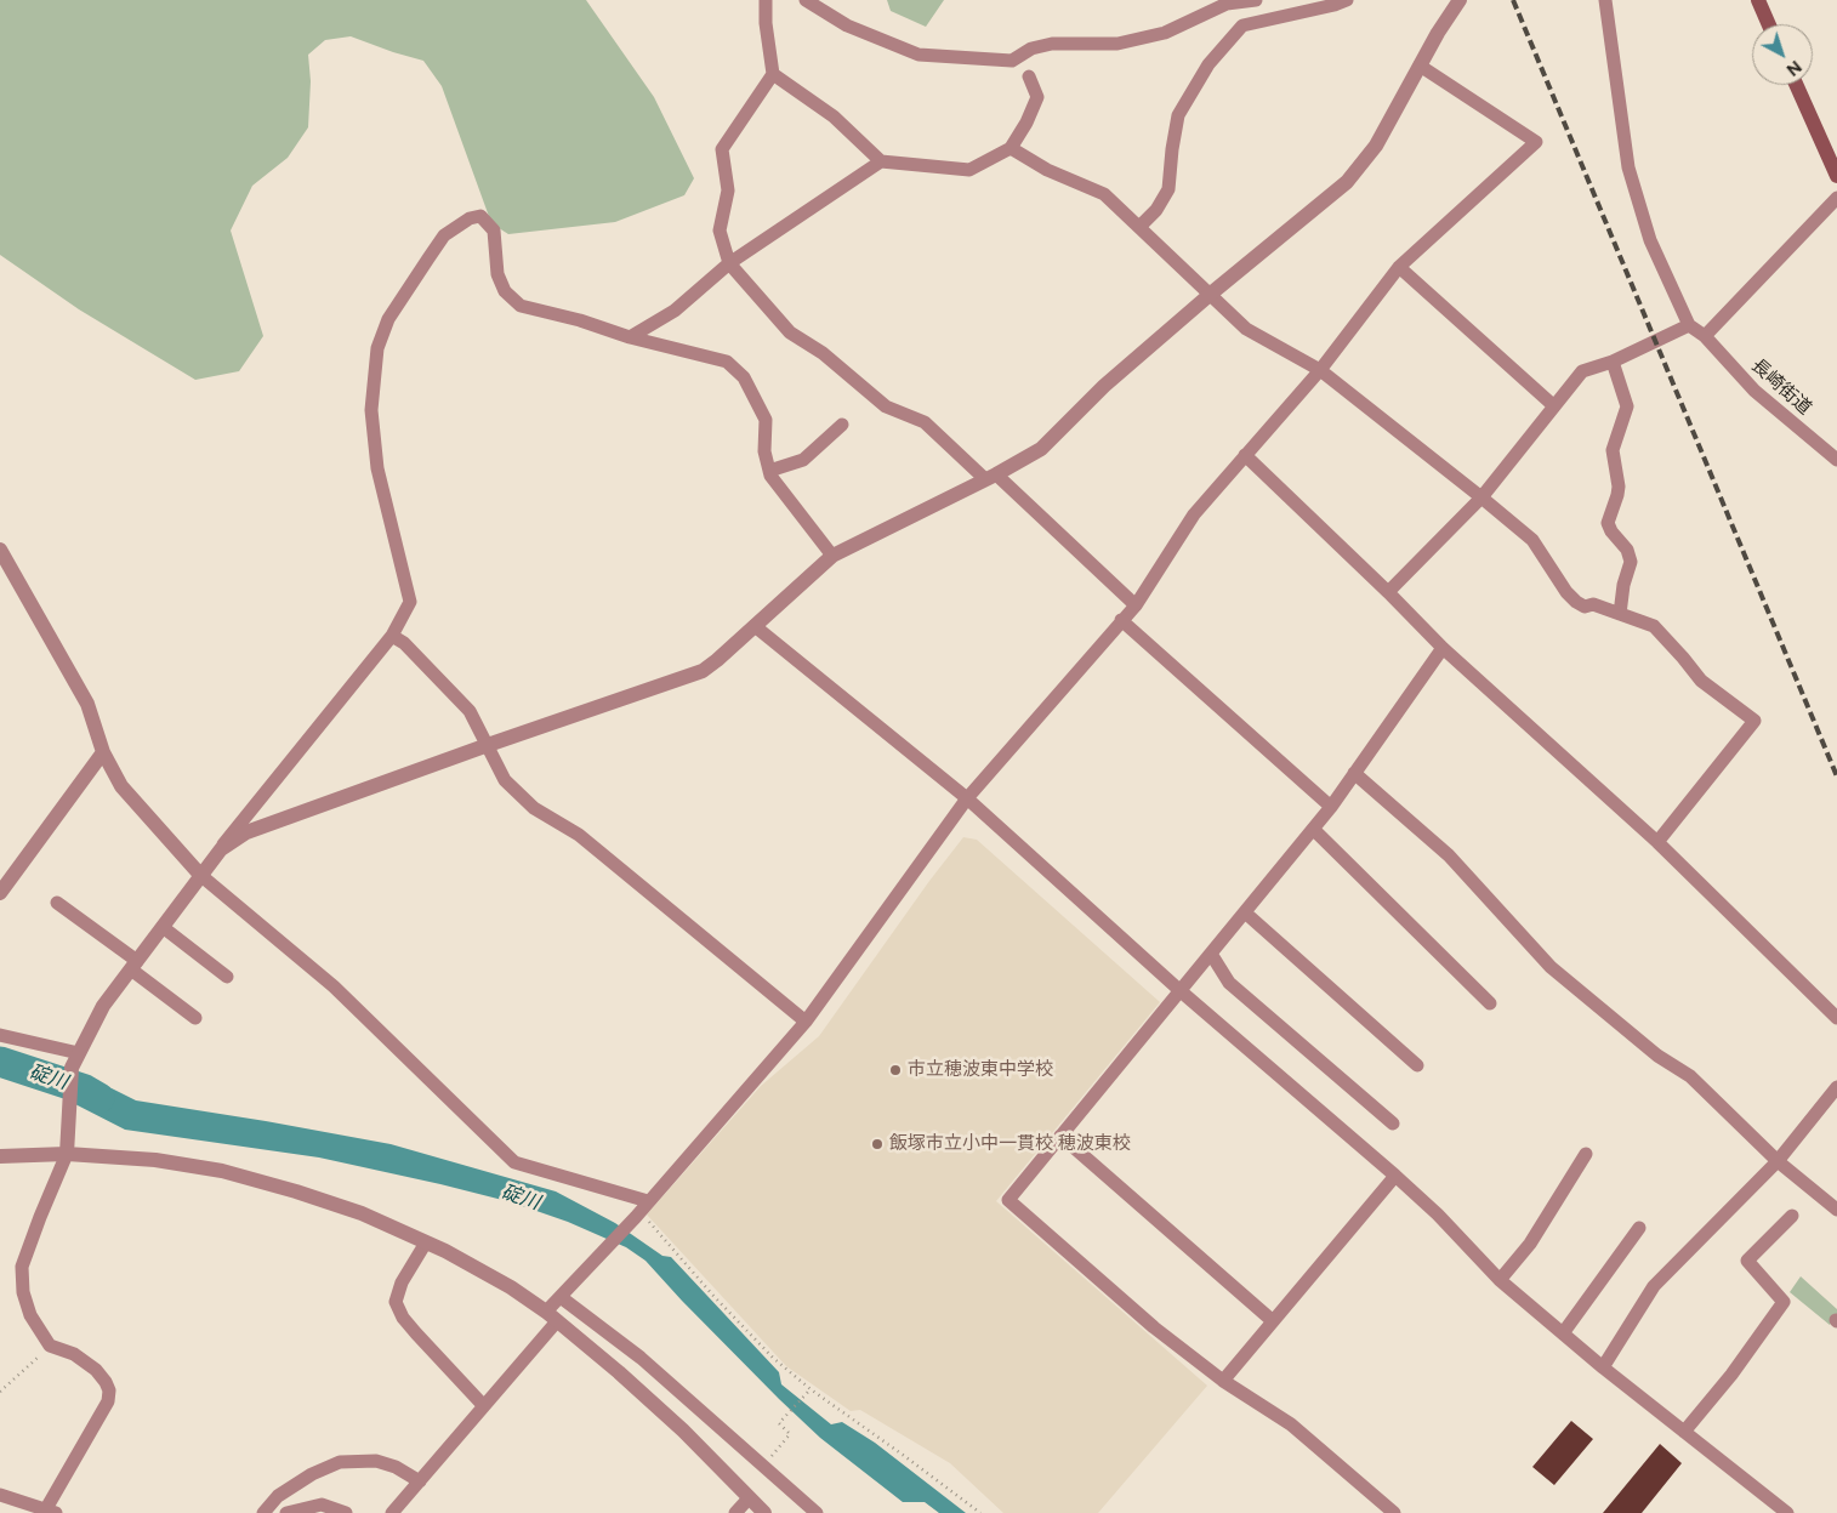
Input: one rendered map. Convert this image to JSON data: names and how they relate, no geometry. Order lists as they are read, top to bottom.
{
  "streets": {
    "street": ["長崎街道"]
  },
  "water": ["碇川"],
  "places": ["市立穂波東中学校", "飯塚市立小中一貫校 穂波東校"],
  "north": "bottom right"
}
